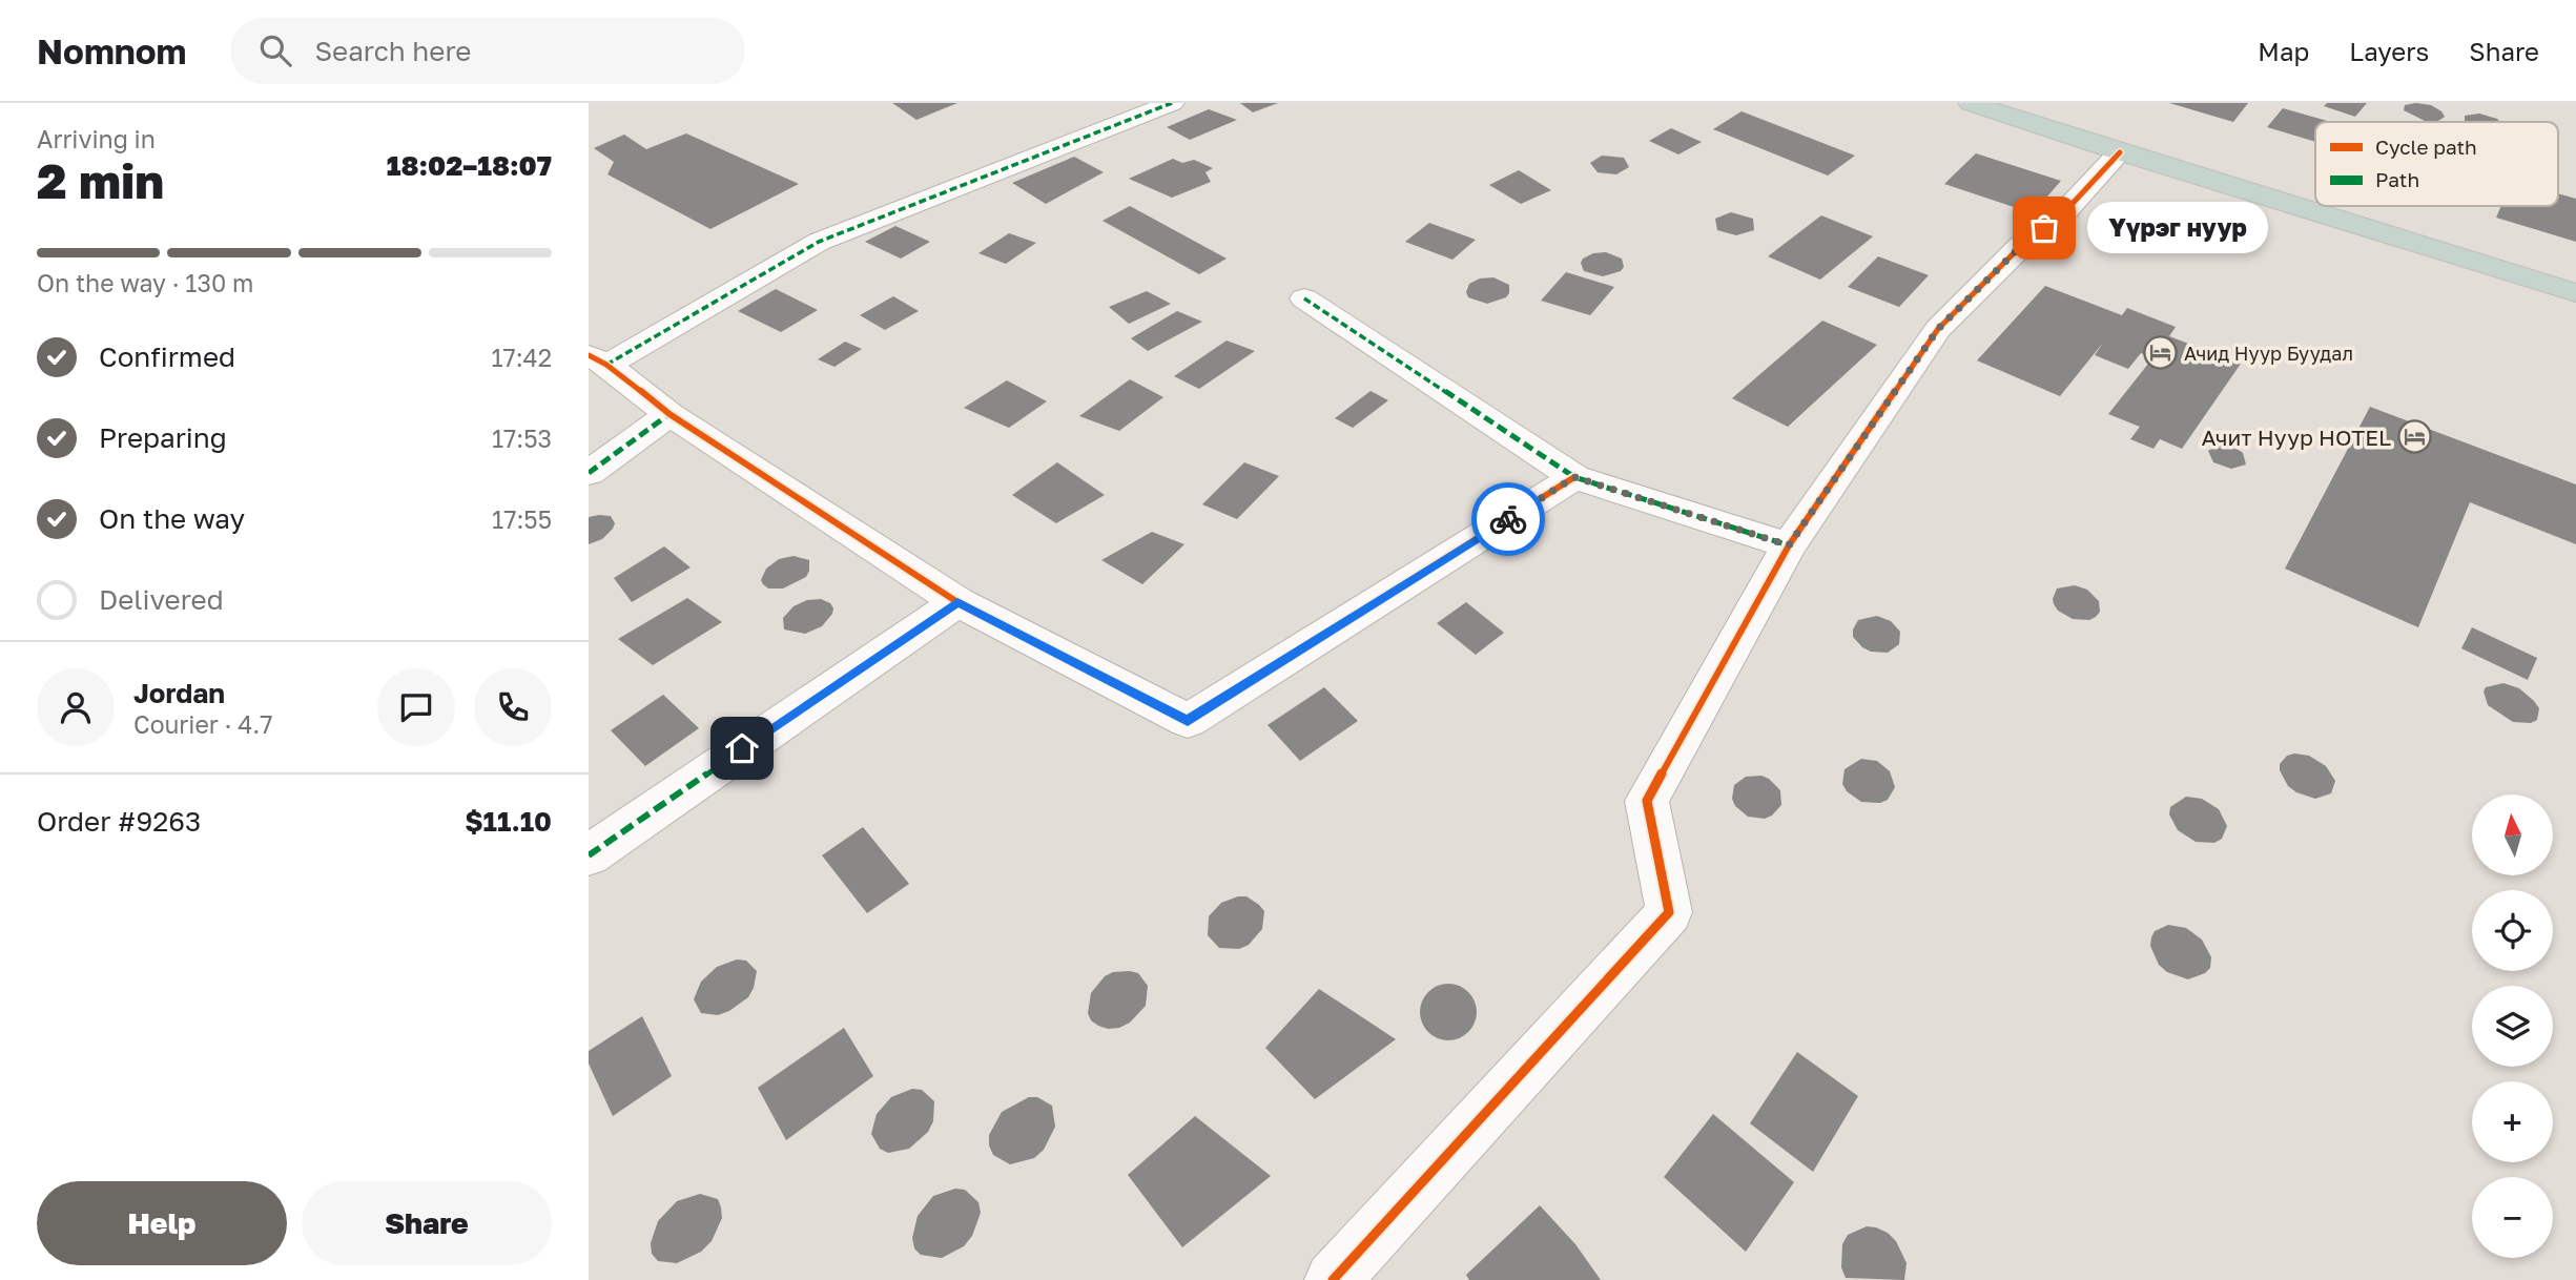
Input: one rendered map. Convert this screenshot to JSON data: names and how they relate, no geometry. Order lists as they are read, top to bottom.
{
  "places": {
    "other": ["Үүрэг нуур"],
    "hotel": ["Ачид Нуур Буудал", "Ачит Нуур HOTEL"]
  },
  "legend": ["Cycle path", "Path"],
  "north": "top",
  "page": {
    "header": "Nomnom",
    "search": "Search here",
    "nav": ["Map", "Layers", "Share"],
    "heading": ["2 min", "Arriving in", "18:02–18:07"],
    "panel": [
      "Jordan",
      "Courier · 4.7",
      "Order #9263",
      "$11.10"
    ],
    "bubble": "Үүрэг нуур",
    "bar": "On the way · 130 m",
    "list": [
      ["Confirmed", "17:42"],
      ["Preparing", "17:53"],
      ["On the way", "17:55"],
      "Delivered"
    ],
    "map_buttons": ["+", "−"],
    "buttons": ["Help", "Share"]
  }
}
